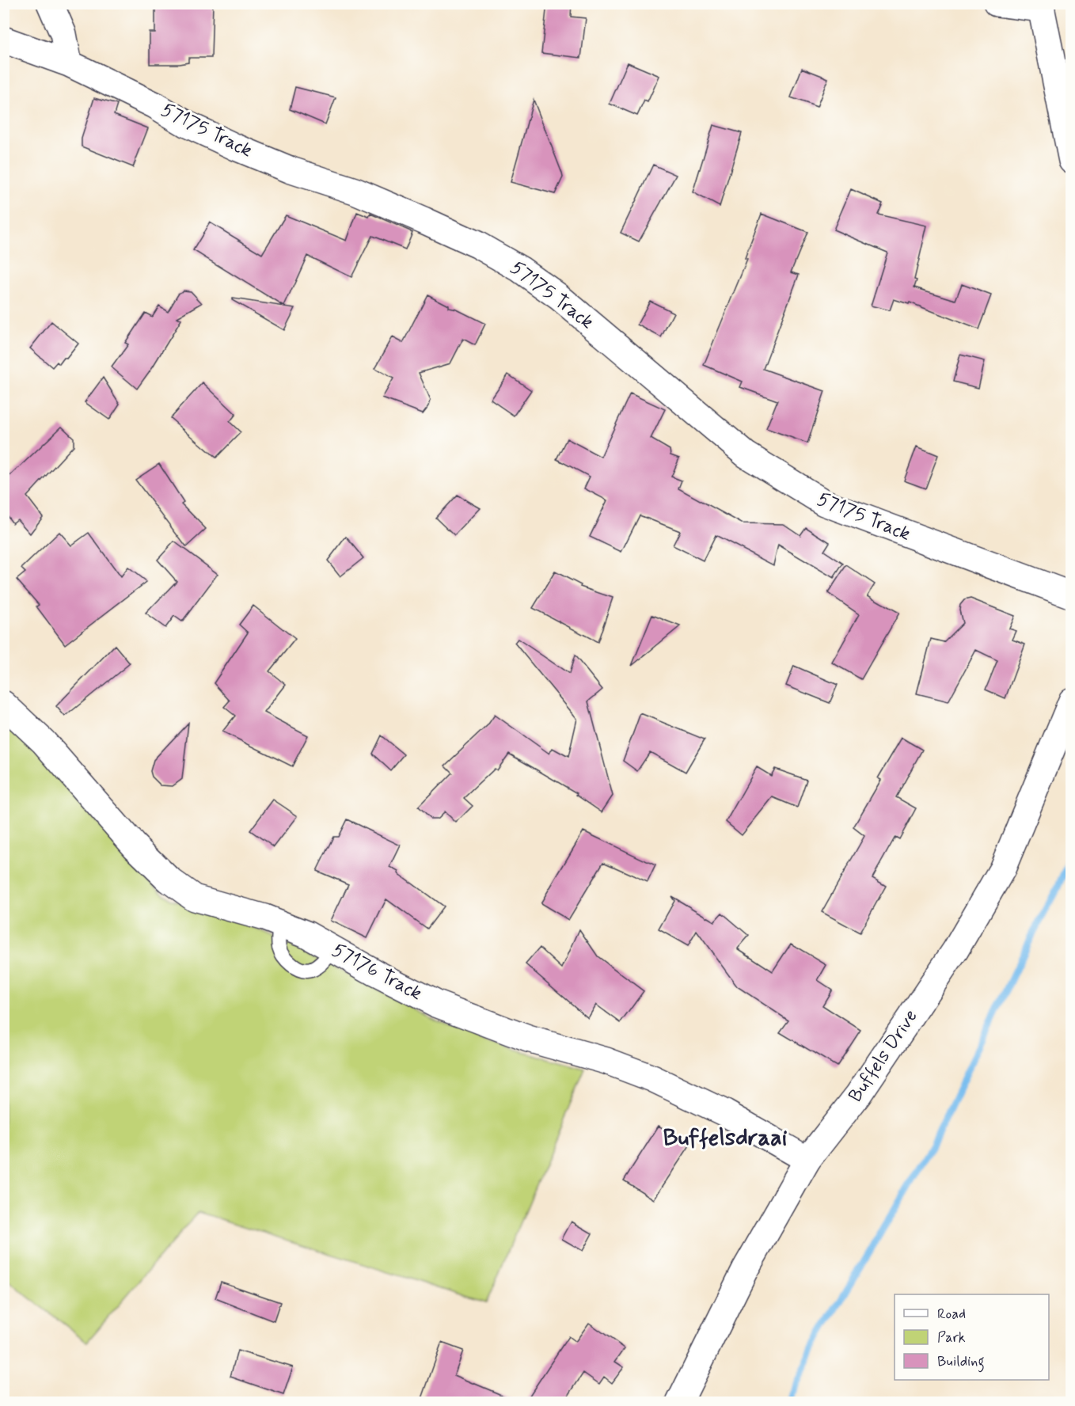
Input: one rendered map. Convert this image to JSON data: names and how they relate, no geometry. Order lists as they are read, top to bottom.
{
  "streets": {
    "street": ["57175 Track", "57176 Track", "Buffels Drive"]
  },
  "crossings": [
    ["57176 Track", "Buffels Drive"]
  ],
  "districts": ["Buffelsdraai"],
  "legend": ["Road", "Park", "Building"]
}
